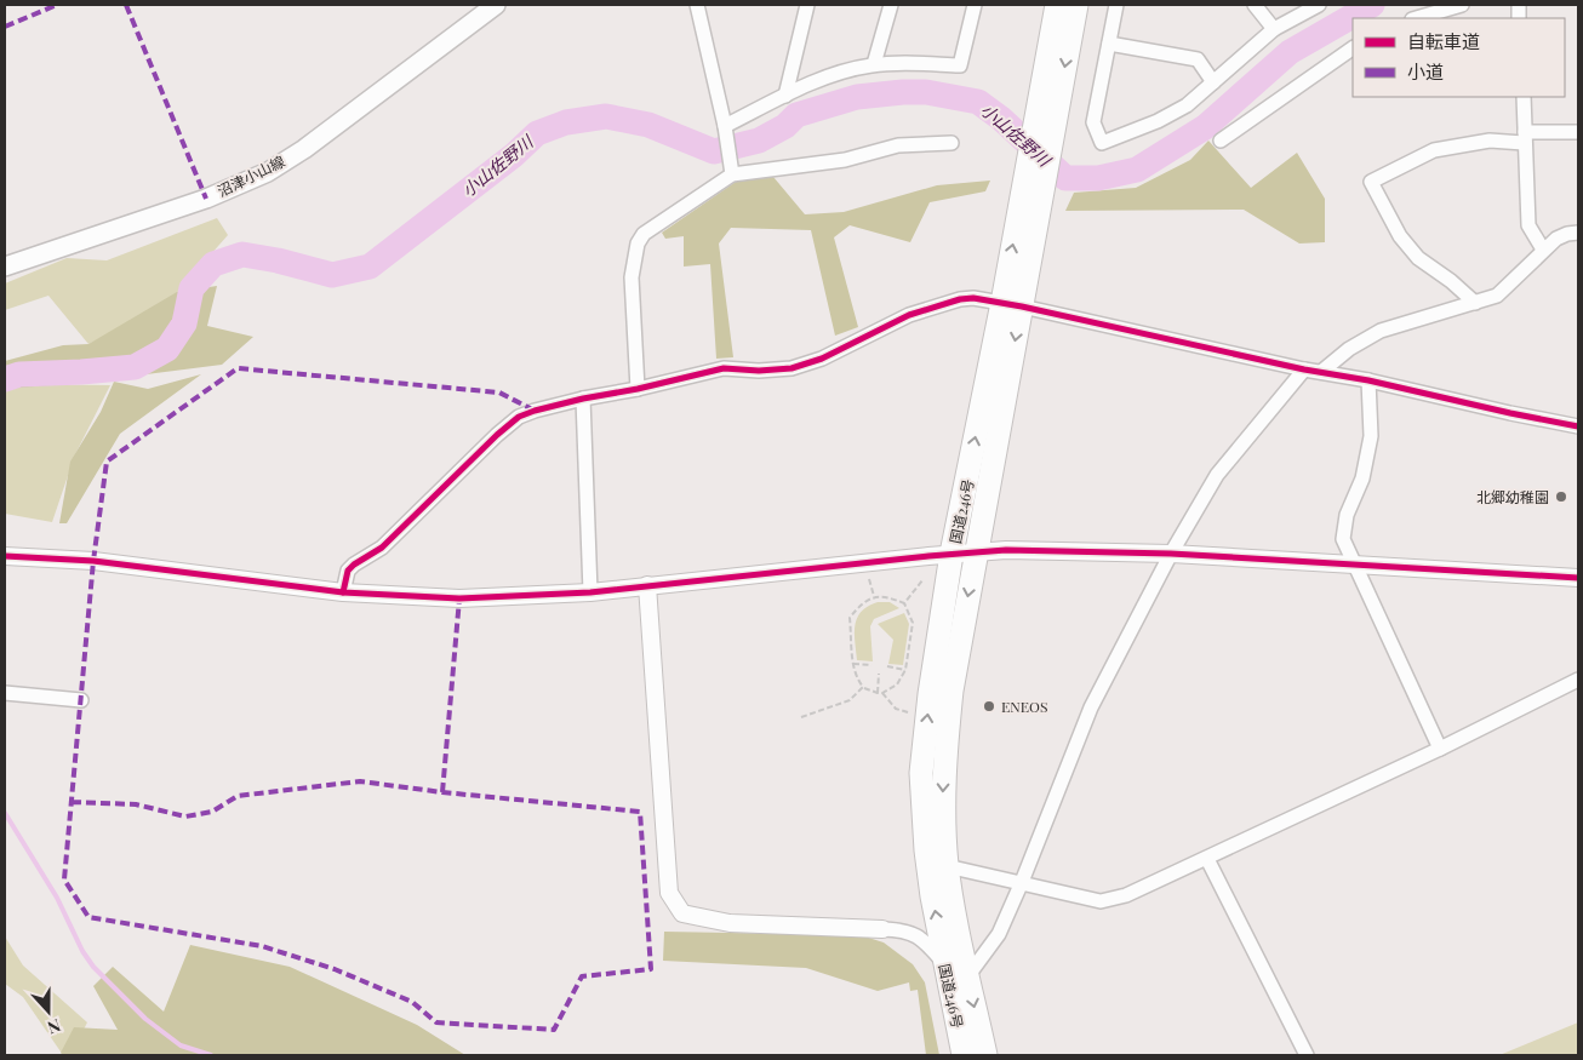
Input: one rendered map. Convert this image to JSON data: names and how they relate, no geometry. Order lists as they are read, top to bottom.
{
  "streets": {
    "highway": ["国道246号"],
    "main road": ["沼津小山線"]
  },
  "water": ["小山佐野川"],
  "places": ["北郷幼稚園", "ENEOS"],
  "legend": ["自転車道", "小道"],
  "north": "bottom"
}
